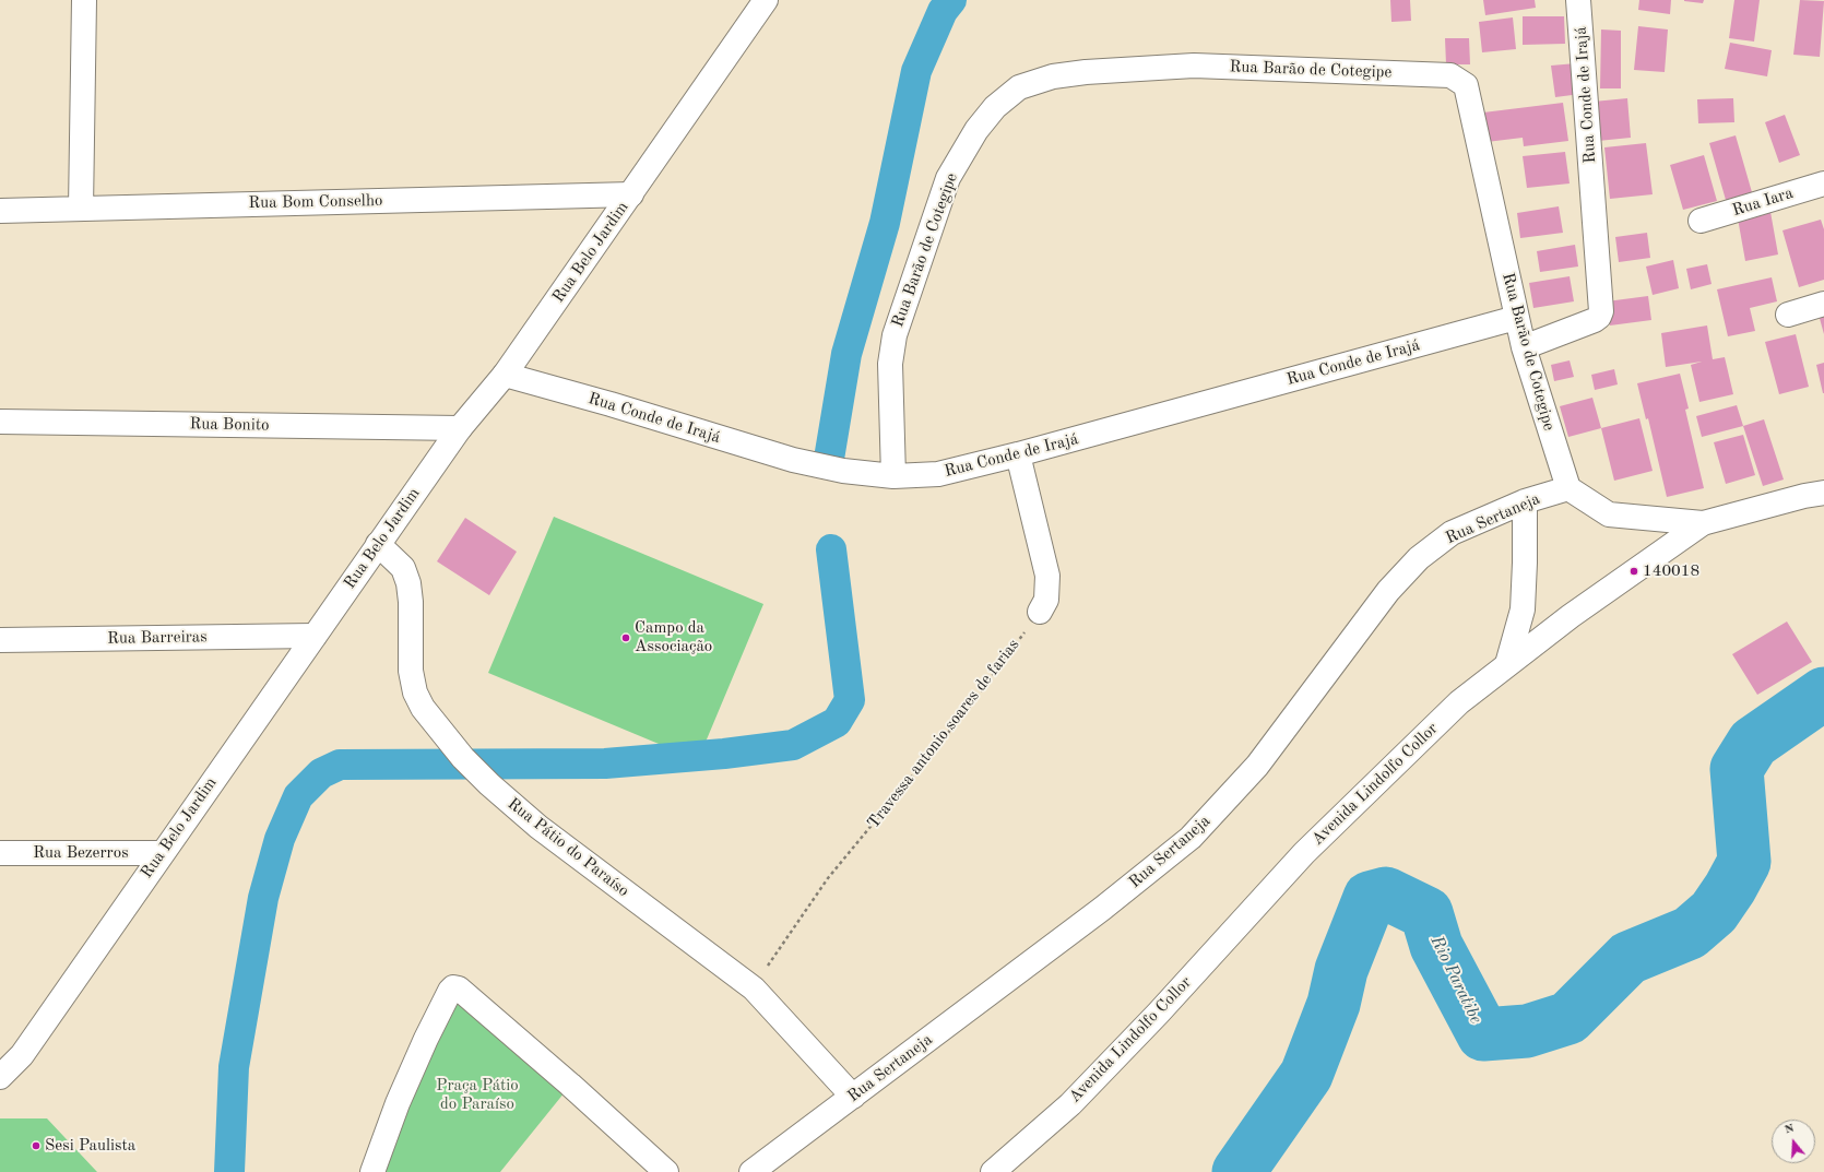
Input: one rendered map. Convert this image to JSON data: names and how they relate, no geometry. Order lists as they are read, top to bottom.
{
  "streets": {
    "street": [
      "Rua Barão de Cotegipe",
      "Rua Conde de Irajá",
      "Rua Bom Conselho",
      "Rua Iara",
      "Rua Belo Jardim",
      "Rua Bonito",
      "Rua Sertaneja",
      "Rua Barreiras",
      "Avenida Lindolfo Collor",
      "Rua Pátio do Paraíso",
      "Rua Bezerros"
    ],
    "path": ["Travessa antonio soares de farias"]
  },
  "crossings": [
    ["Rua Barão de Cotegipe", "Rua Conde de Irajá"],
    ["Rua Barão de Cotegipe", "Rua Sertaneja"],
    ["Rua Conde de Irajá", "Rua Belo Jardim"],
    ["Rua Bom Conselho", "Rua Belo Jardim"],
    ["Rua Belo Jardim", "Rua Bonito"],
    ["Rua Belo Jardim", "Rua Barreiras"],
    ["Rua Belo Jardim", "Rua Pátio do Paraíso"],
    ["Rua Belo Jardim", "Rua Bezerros"],
    ["Rua Sertaneja", "Rua Pátio do Paraíso"],
    ["Travessa antonio soares de farias", "Rua Pátio do Paraíso"]
  ],
  "water": ["Rio Paratibe"],
  "parks": ["Praça Pátio do Paraíso"],
  "places": ["140018", "Campo da Associação", "Sesi Paulista"],
  "north": "top"
}
